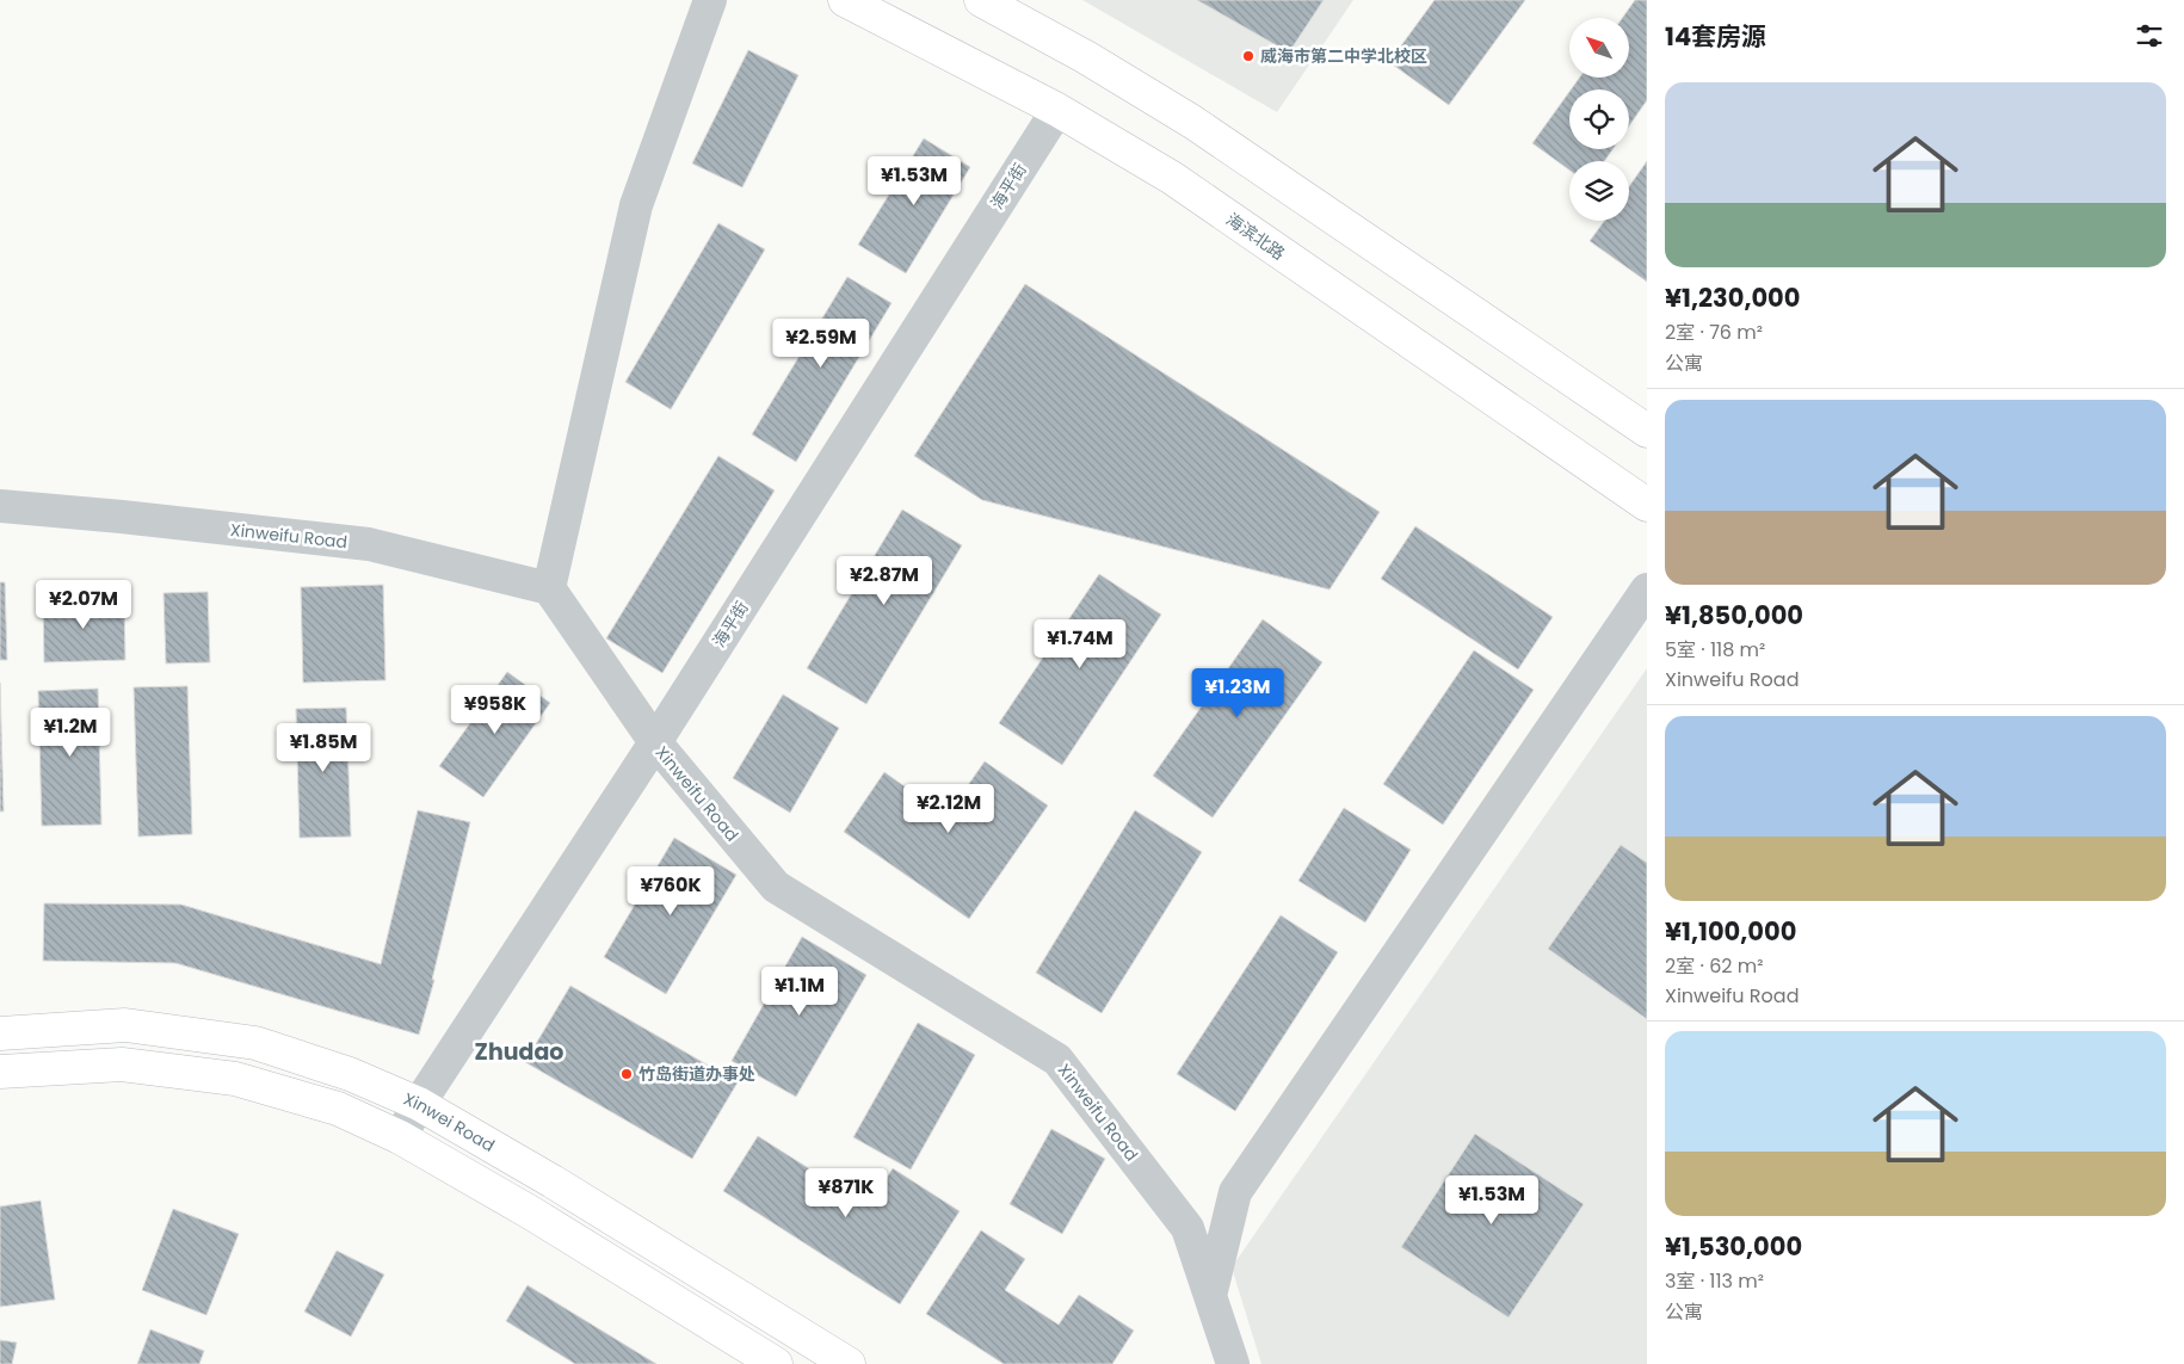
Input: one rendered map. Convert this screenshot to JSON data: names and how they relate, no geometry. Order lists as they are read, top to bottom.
{
  "streets": {
    "main road": ["海滨北路", "Xinwei Road"],
    "street": ["海平街", "Xinweifu Road"]
  },
  "crossings": [
    ["海平街", "海滨北路"],
    ["海平街", "Xinweifu Road"],
    ["海平街", "Xinwei Road"]
  ],
  "districts": ["Zhudao"],
  "places": ["威海市第二中学北校区", "竹岛街道办事处"],
  "north": "top left",
  "page": {
    "heading": "14套房源",
    "list": [
      {
        "name": "¥1,230,000",
        "note": "2室 · 76 m² · 公寓"
      },
      {
        "name": "¥1,850,000",
        "note": "5室 · 118 m² · Xinweifu Road"
      },
      {
        "name": "¥1,100,000",
        "note": "2室 · 62 m² · Xinweifu Road"
      },
      {
        "name": "¥1,530,000",
        "note": "3室 · 113 m² · 公寓"
      }
    ],
    "price": [
      "¥1.53M",
      "¥2.59M",
      "¥2.87M",
      "¥2.07M",
      "¥1.74M",
      "¥1.23M",
      "¥958K",
      "¥1.2M",
      "¥1.85M",
      "¥2.12M",
      "¥760K",
      "¥1.1M",
      "¥871K",
      "¥1.53M"
    ]
  }
}
